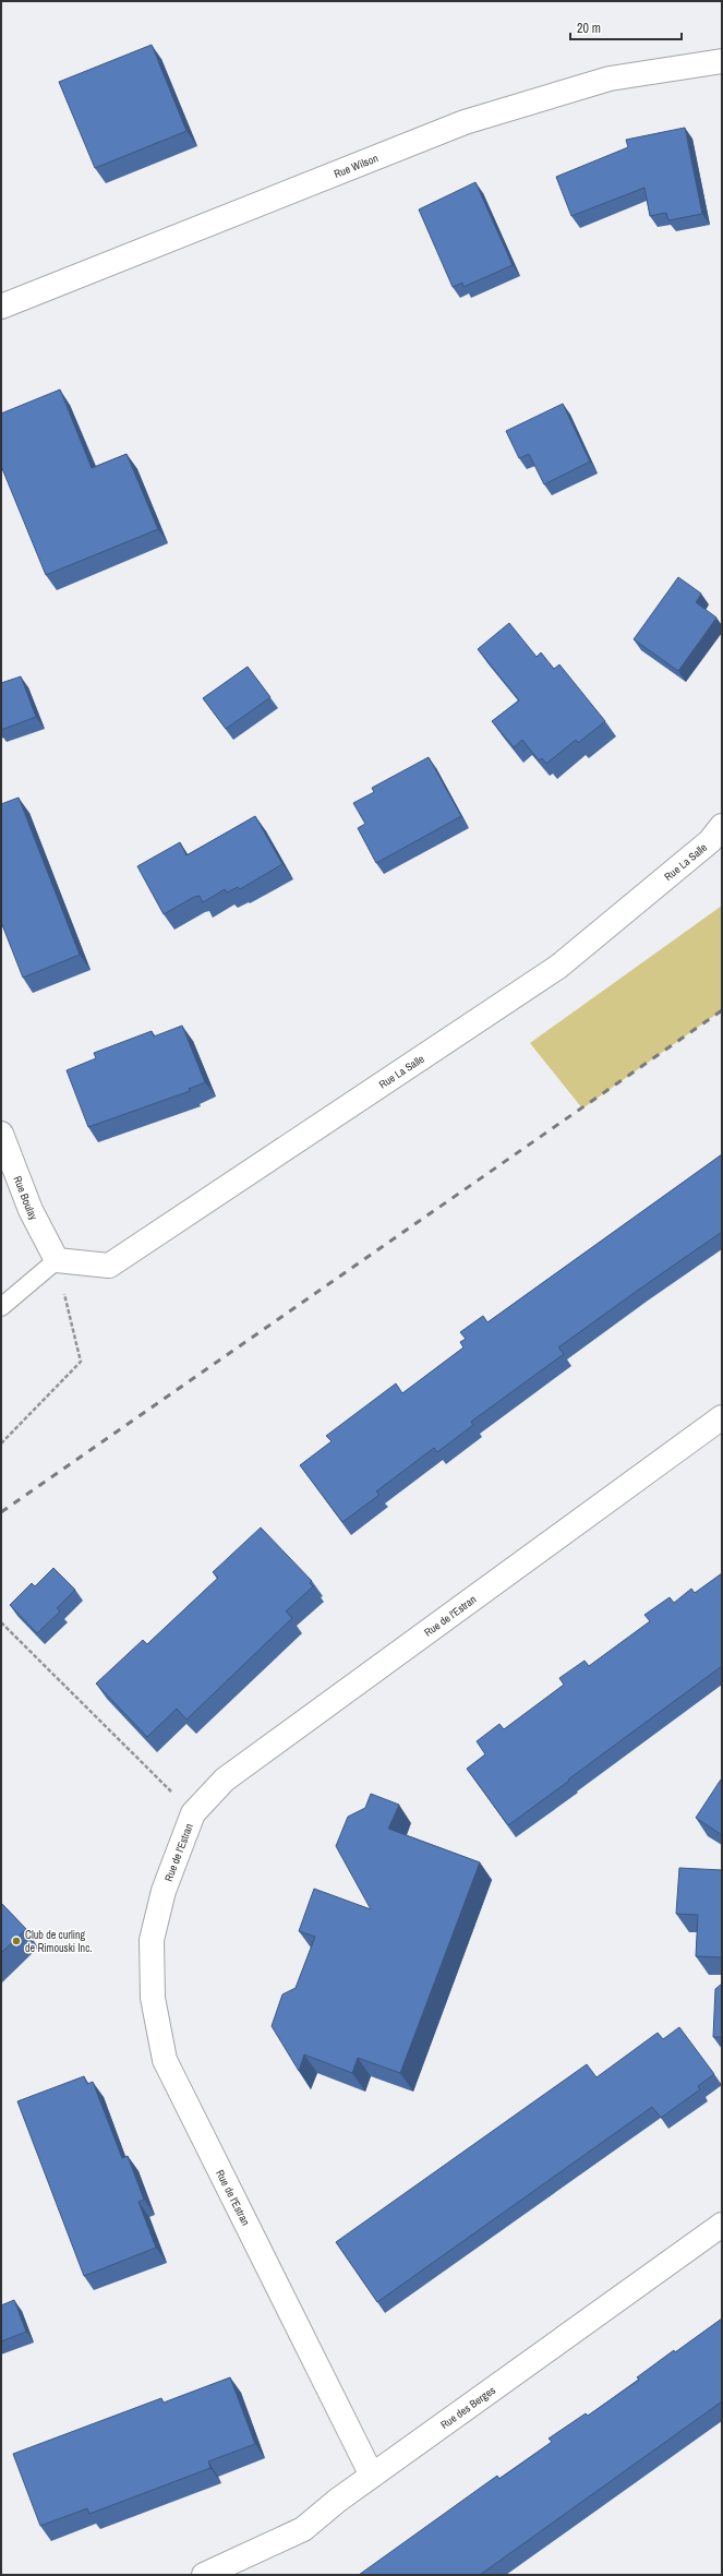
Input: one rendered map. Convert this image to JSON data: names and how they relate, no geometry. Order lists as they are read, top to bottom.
{
  "streets": {
    "street": [
      "Rue Wilson",
      "Rue La Salle",
      "Rue Boulay",
      "Rue de l'Estran",
      "Rue des Berges"
    ]
  },
  "crossings": [
    ["Rue La Salle", "Rue Boulay"],
    ["Rue de l'Estran", "Rue des Berges"]
  ],
  "places": ["Club de curling de Rimouski Inc."],
  "scale_bar": "20 m"
}
